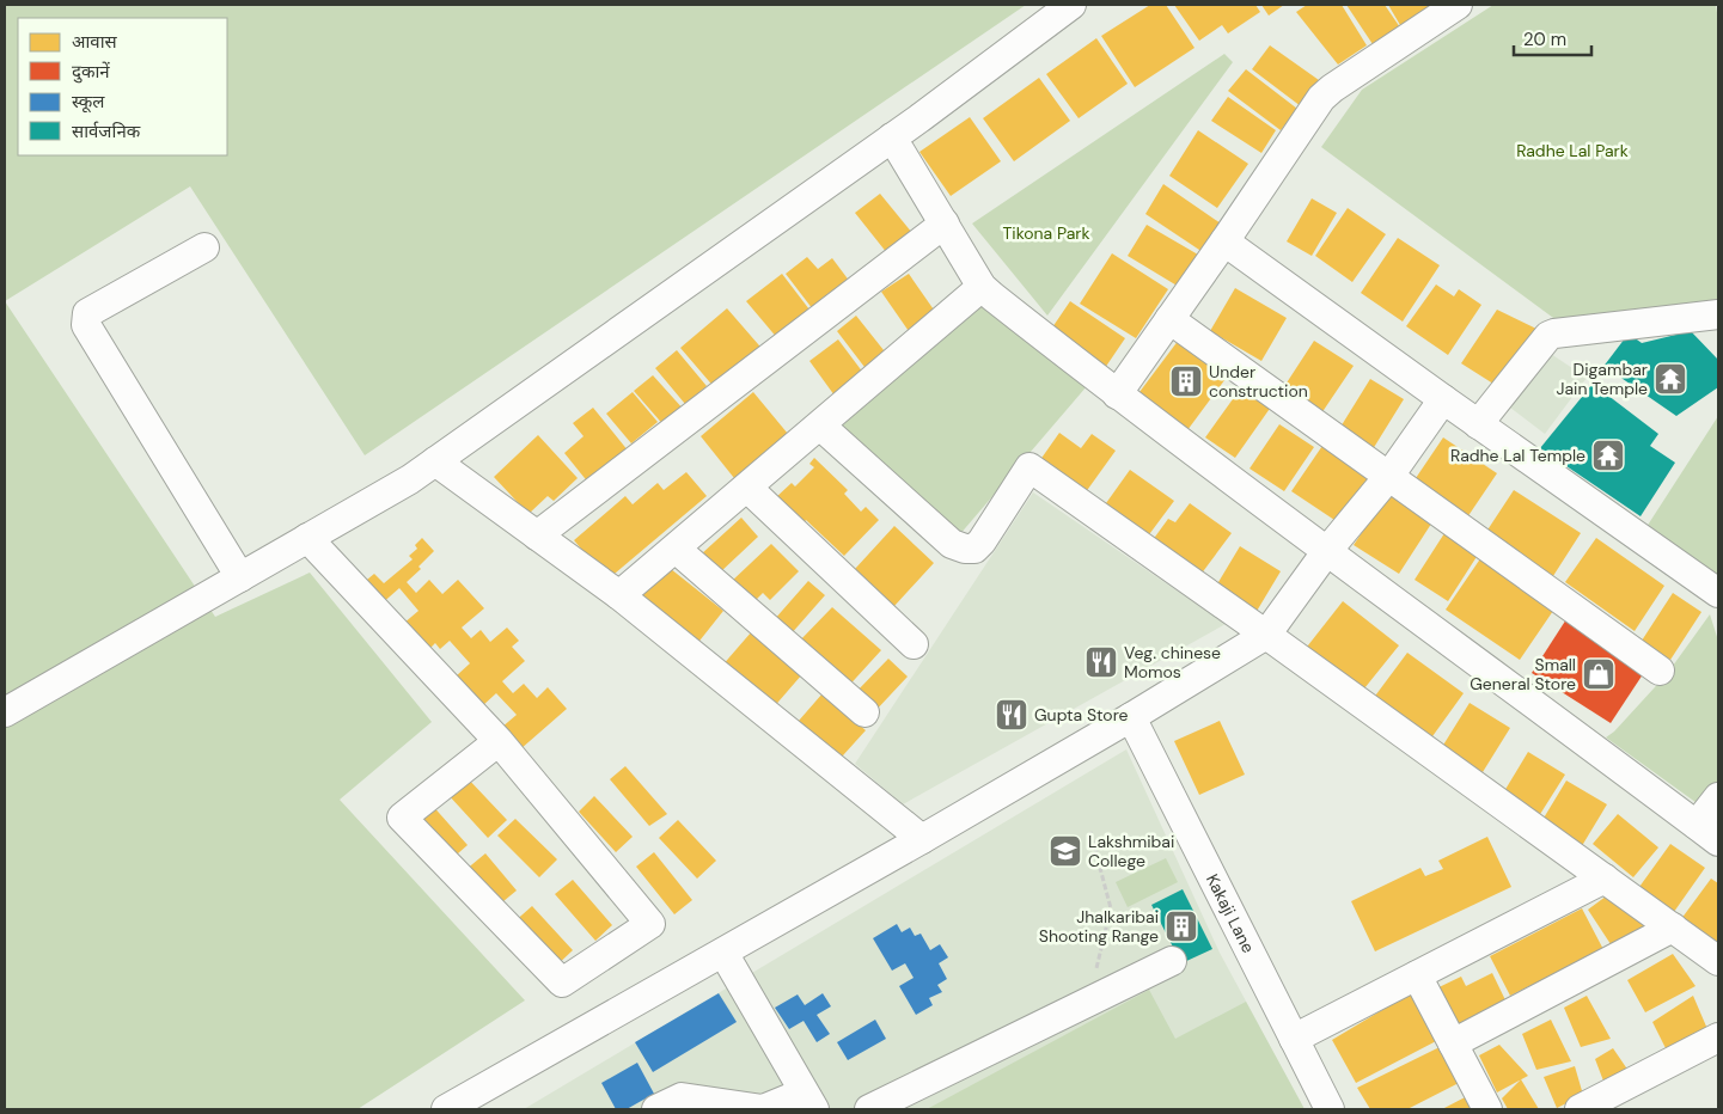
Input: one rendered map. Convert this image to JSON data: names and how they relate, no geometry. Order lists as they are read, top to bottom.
{
  "streets": {
    "street": ["Kakaji Lane"]
  },
  "parks": ["Radhe Lal Park", "Tikona Park"],
  "places": {
    "temple": ["Digambar Jain Temple", "Radhe Lal Temple"],
    "building": ["Under construction", "Jhalkaribai Shooting Range"],
    "restaurant": ["Veg. chinese Momos", "Gupta Store"],
    "shop": ["Small General Store"],
    "school or university": ["Lakshmibai College"]
  },
  "legend": [
    "आवास",
    "दुकानें",
    "स्कूल",
    "सार्वजनिक"
  ],
  "scale_bar": "20 m"
}
